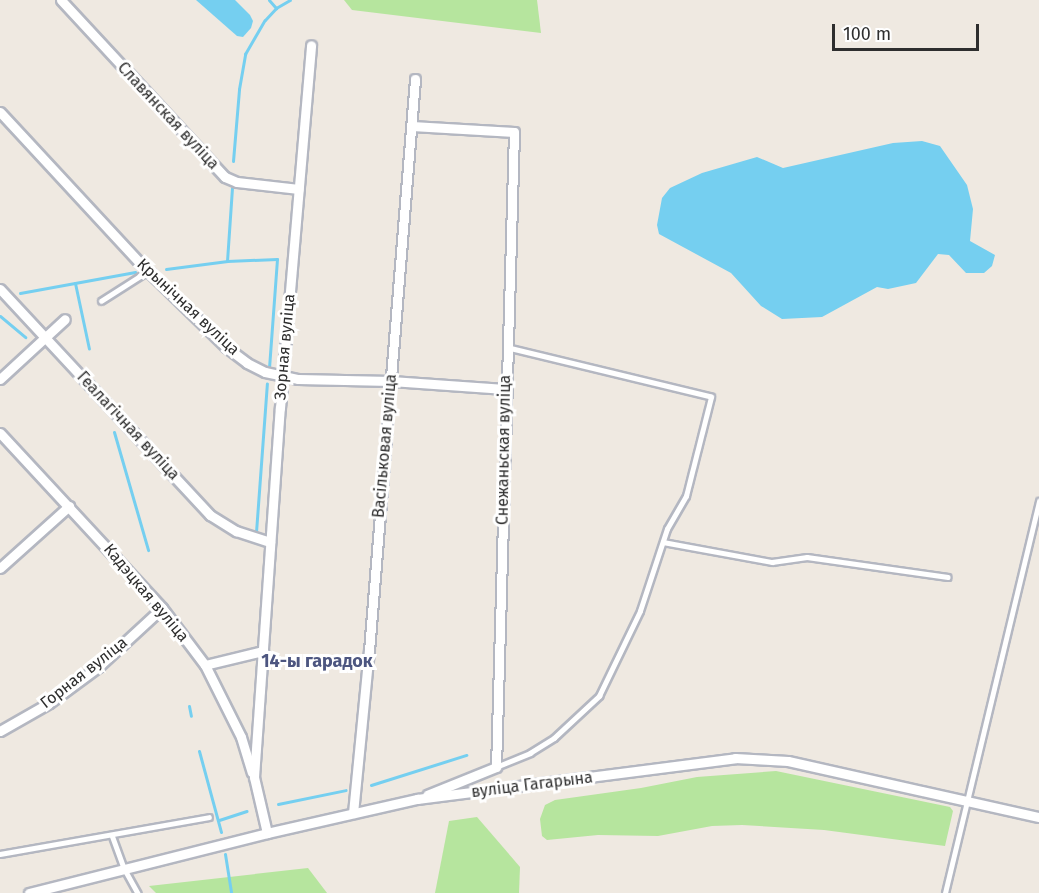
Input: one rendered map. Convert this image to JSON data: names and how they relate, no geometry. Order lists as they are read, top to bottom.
{
  "streets": {
    "street": [
      "Славянская вуліца",
      "Крынічная вуліца",
      "Зорная вуліца",
      "Геалагічная вуліца",
      "Васільковая вуліца",
      "Снежаньская вуліца",
      "Кадэцкая вуліца",
      "Горная вуліца",
      "вуліца Гагарына"
    ]
  },
  "crossings": [
    ["Славянская вуліца", "Зорная вуліца"],
    ["Крынічная вуліца", "Зорная вуліца"],
    ["Крынічная вуліца", "Васільковая вуліца"],
    ["Крынічная вуліца", "Снежаньская вуліца"],
    ["Зорная вуліца", "Геалагічная вуліца"],
    ["Зорная вуліца", "Кадэцкая вуліца"],
    ["Зорная вуліца", "вуліца Гагарына"],
    ["Васільковая вуліца", "Снежаньская вуліца"],
    ["Васільковая вуліца", "вуліца Гагарына"],
    ["Кадэцкая вуліца", "Горная вуліца"]
  ],
  "districts": ["14-ы гарадок"],
  "scale_bar": "100 m"
}
